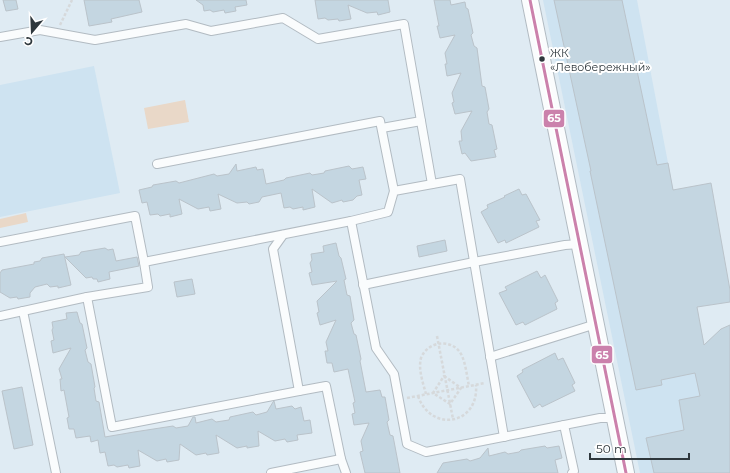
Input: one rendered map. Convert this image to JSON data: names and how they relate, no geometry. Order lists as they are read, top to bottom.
{
  "places": ["ЖК «Левобережный»"],
  "lines": ["transit line 65"],
  "scale_bar": "50 m",
  "north": "bottom"
}
